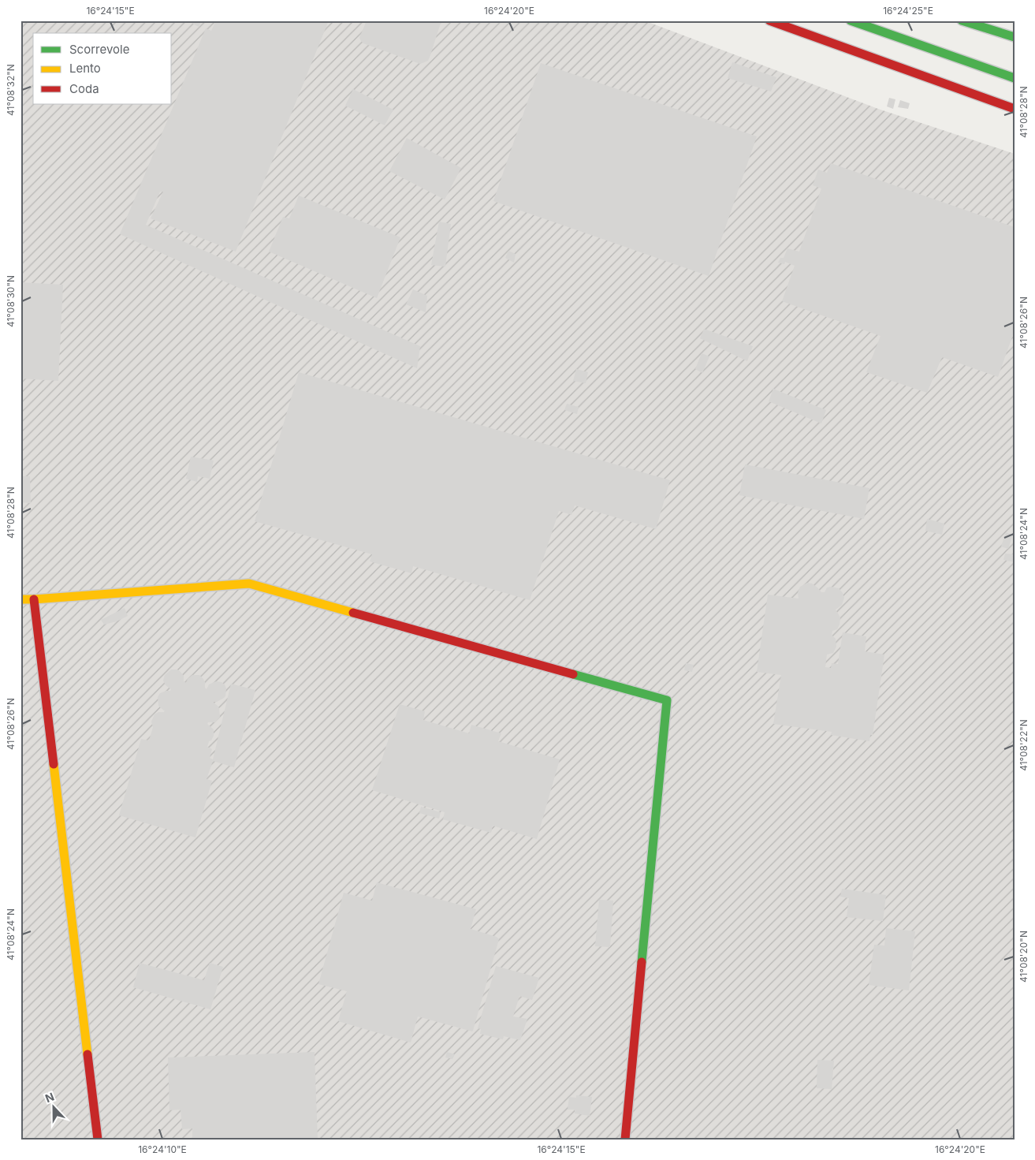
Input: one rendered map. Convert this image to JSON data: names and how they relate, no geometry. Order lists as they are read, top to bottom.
{
  "legend": ["Scorrevole", "Lento", "Coda"],
  "north": "top",
  "coordinates": [
    "16°24'15\"E",
    "16°24'20\"E",
    "16°24'25\"E",
    "41°08'32\"N",
    "41°08'28\"N",
    "41°08'30\"N",
    "41°08'26\"N",
    "41°08'24\"N",
    "41°08'22\"N",
    "41°08'20\"N",
    "16°24'10\"E"
  ]
}
